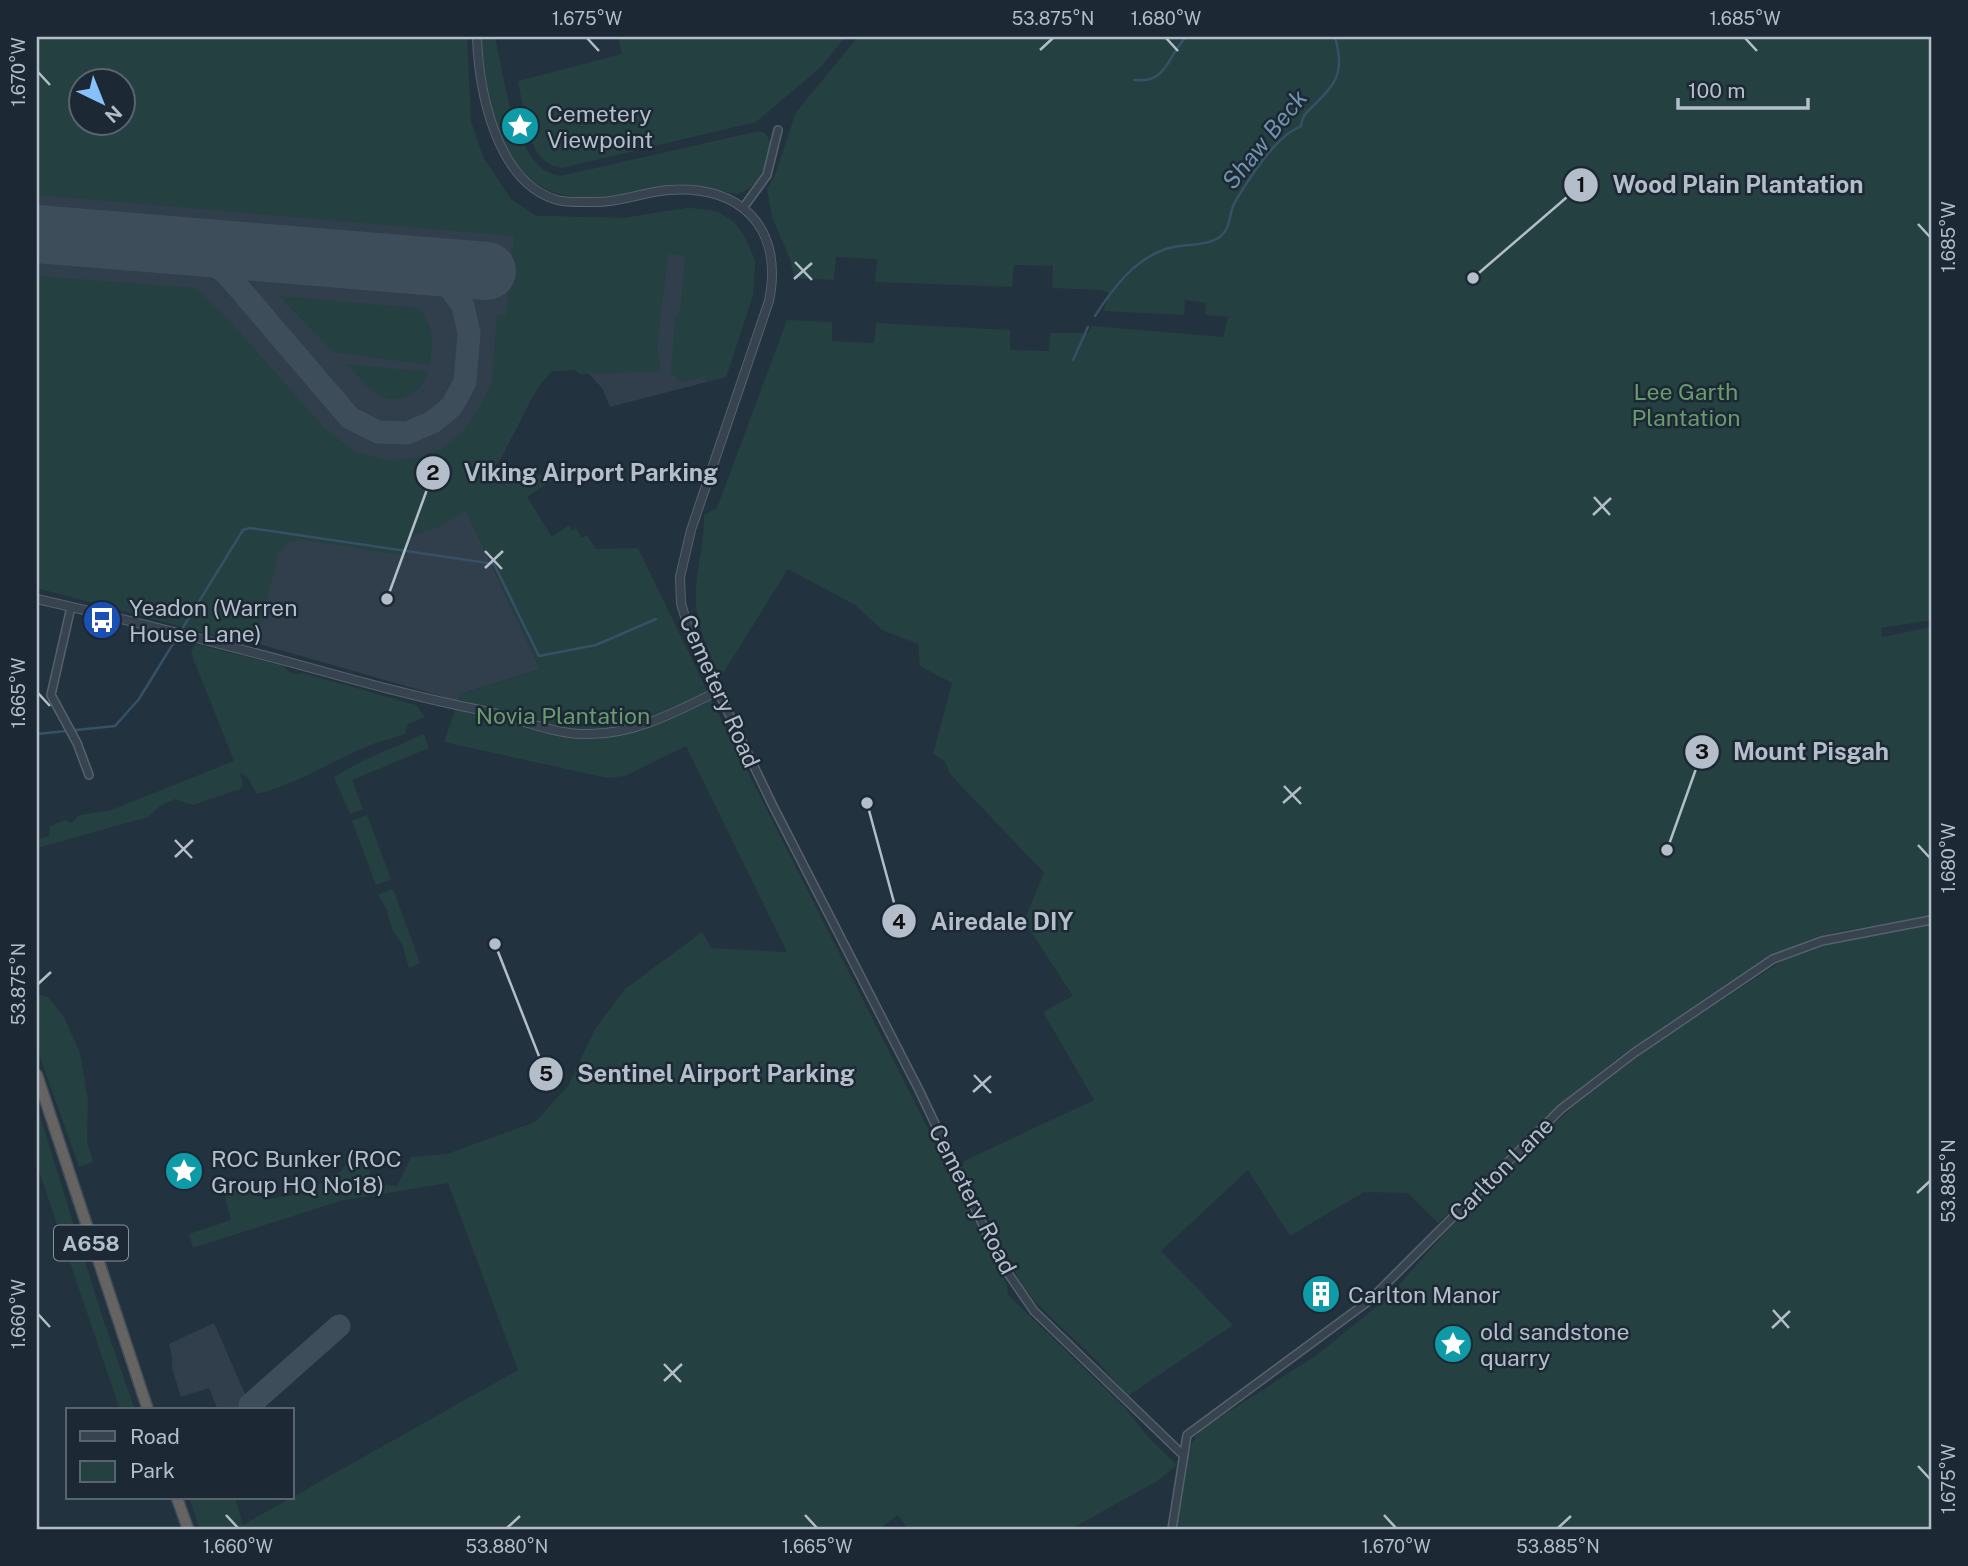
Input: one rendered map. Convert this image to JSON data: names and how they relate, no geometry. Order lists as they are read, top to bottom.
{
  "streets": {
    "highway": ["A658"],
    "street": ["Cemetery Road", "Carlton Lane"]
  },
  "crossings": [
    ["Cemetery Road", "Carlton Lane"]
  ],
  "water": ["Shaw Beck"],
  "parks": ["Lee Garth Plantation", "Novia Plantation"],
  "places": {
    "place": ["Cemetery Viewpoint", "ROC Bunker (ROC Group HQ No18)", "old sandstone quarry"],
    "other": [
      "Wood Plain Plantation",
      "Viking Airport Parking",
      "Airedale DIY",
      "Mount Pisgah",
      "Sentinel Airport Parking"
    ],
    "bus stop": ["Yeadon (Warren House Lane)"],
    "building": ["Carlton Manor"]
  },
  "legend": ["Road", "Park"],
  "scale_bar": "100 m",
  "north": "bottom right",
  "coordinates": [
    "1.675°W",
    "53.875°N",
    "1.680°W",
    "1.685°W",
    "1.670°W",
    "1.665°W",
    "53.885°N",
    "1.660°W",
    "53.880°N"
  ]
}
